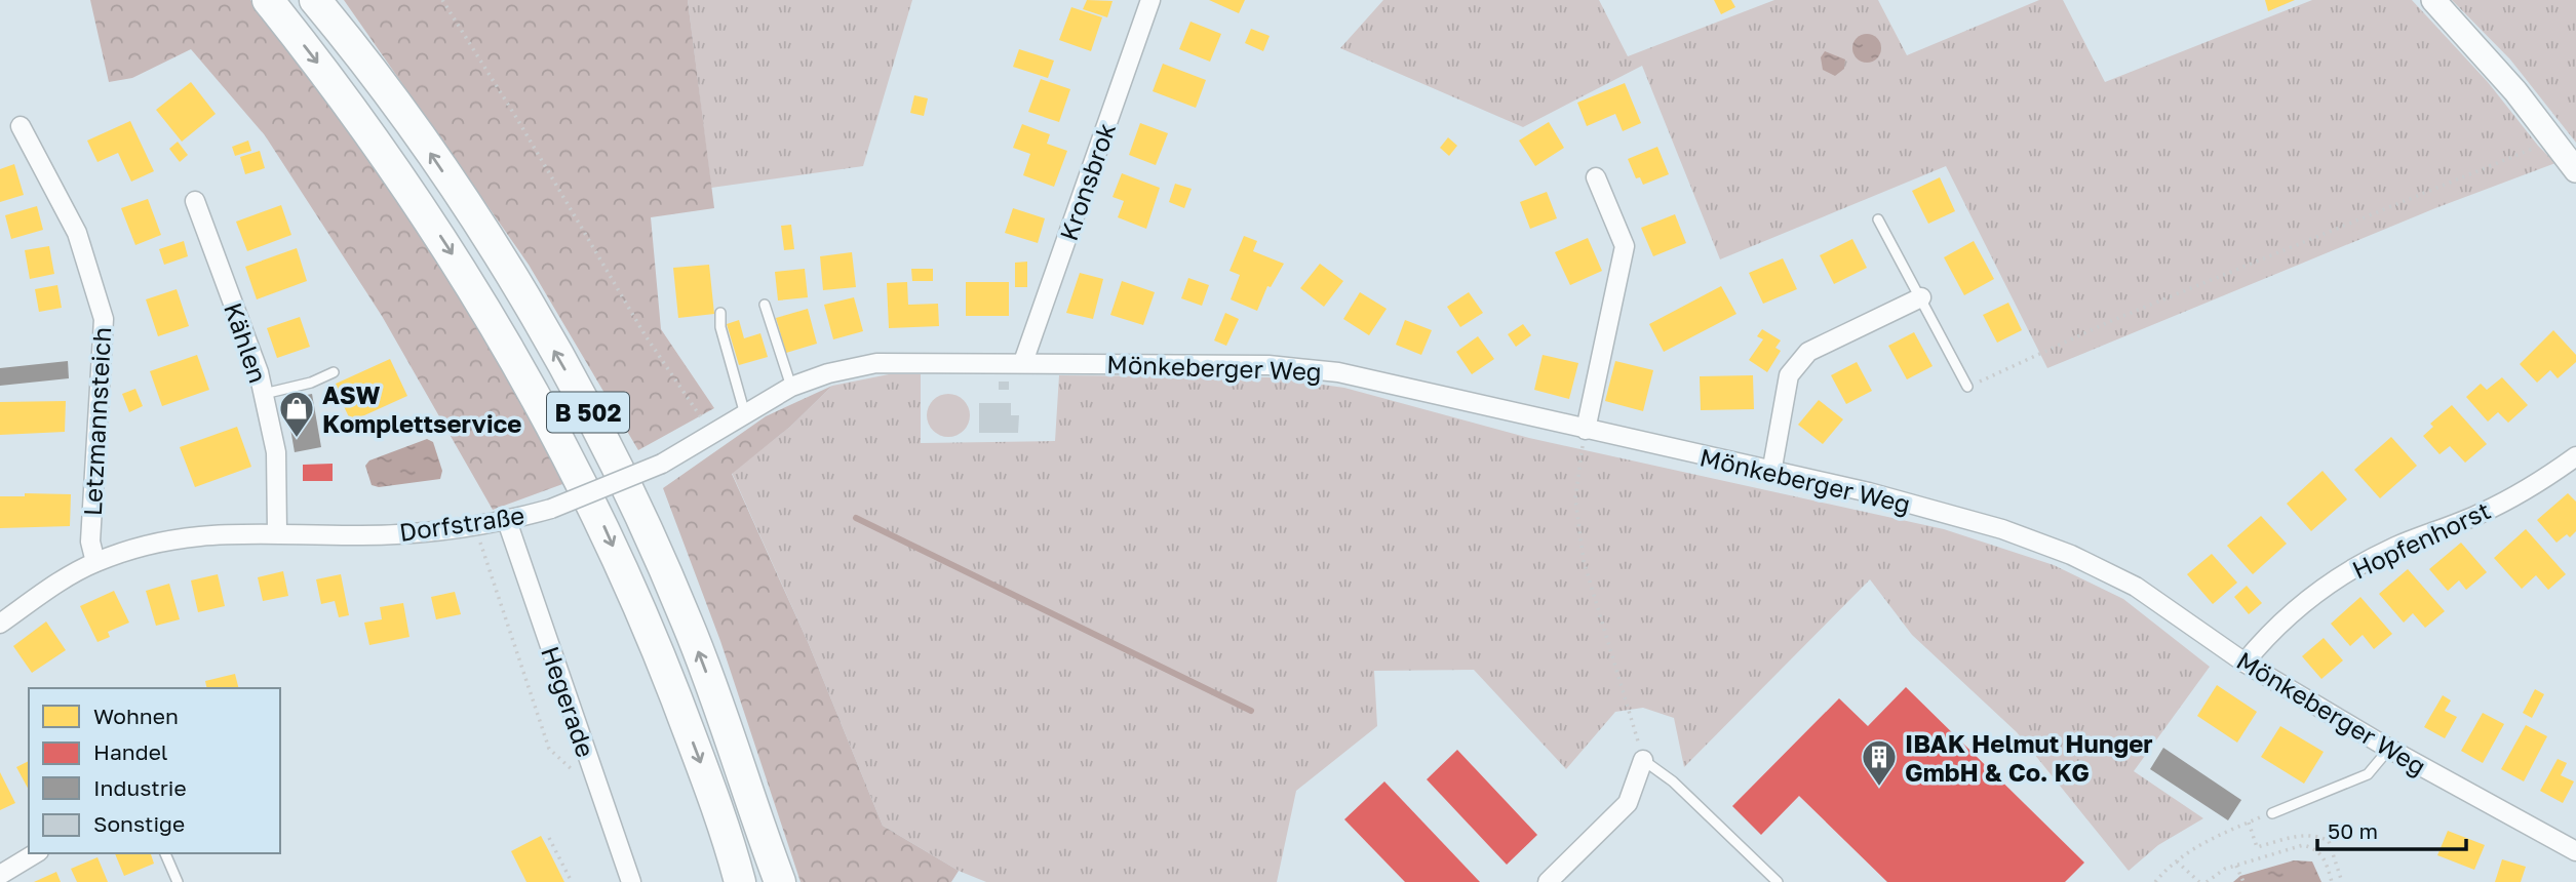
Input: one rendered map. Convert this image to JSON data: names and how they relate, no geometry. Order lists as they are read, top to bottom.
{
  "streets": {
    "highway": ["B 502"],
    "street": [
      "Kronsbrok",
      "Kählen",
      "Mönkeberger Weg",
      "Letzmannsteich",
      "Dorfstraße",
      "Hopfenhorst",
      "Hegerade"
    ]
  },
  "crossings": [
    ["Kronsbrok", "Mönkeberger Weg"],
    ["Kählen", "Dorfstraße"],
    ["Mönkeberger Weg", "Dorfstraße"],
    ["Mönkeberger Weg", "Hopfenhorst"],
    ["Letzmannsteich", "Dorfstraße"],
    ["Dorfstraße", "Hegerade"]
  ],
  "places": {
    "shop": ["ASW Komplettservice"],
    "building": ["IBAK Helmut Hunger GmbH & Co. KG"]
  },
  "legend": [
    "Wohnen",
    "Handel",
    "Industrie",
    "Sonstige"
  ],
  "scale_bar": "50 m"
}
